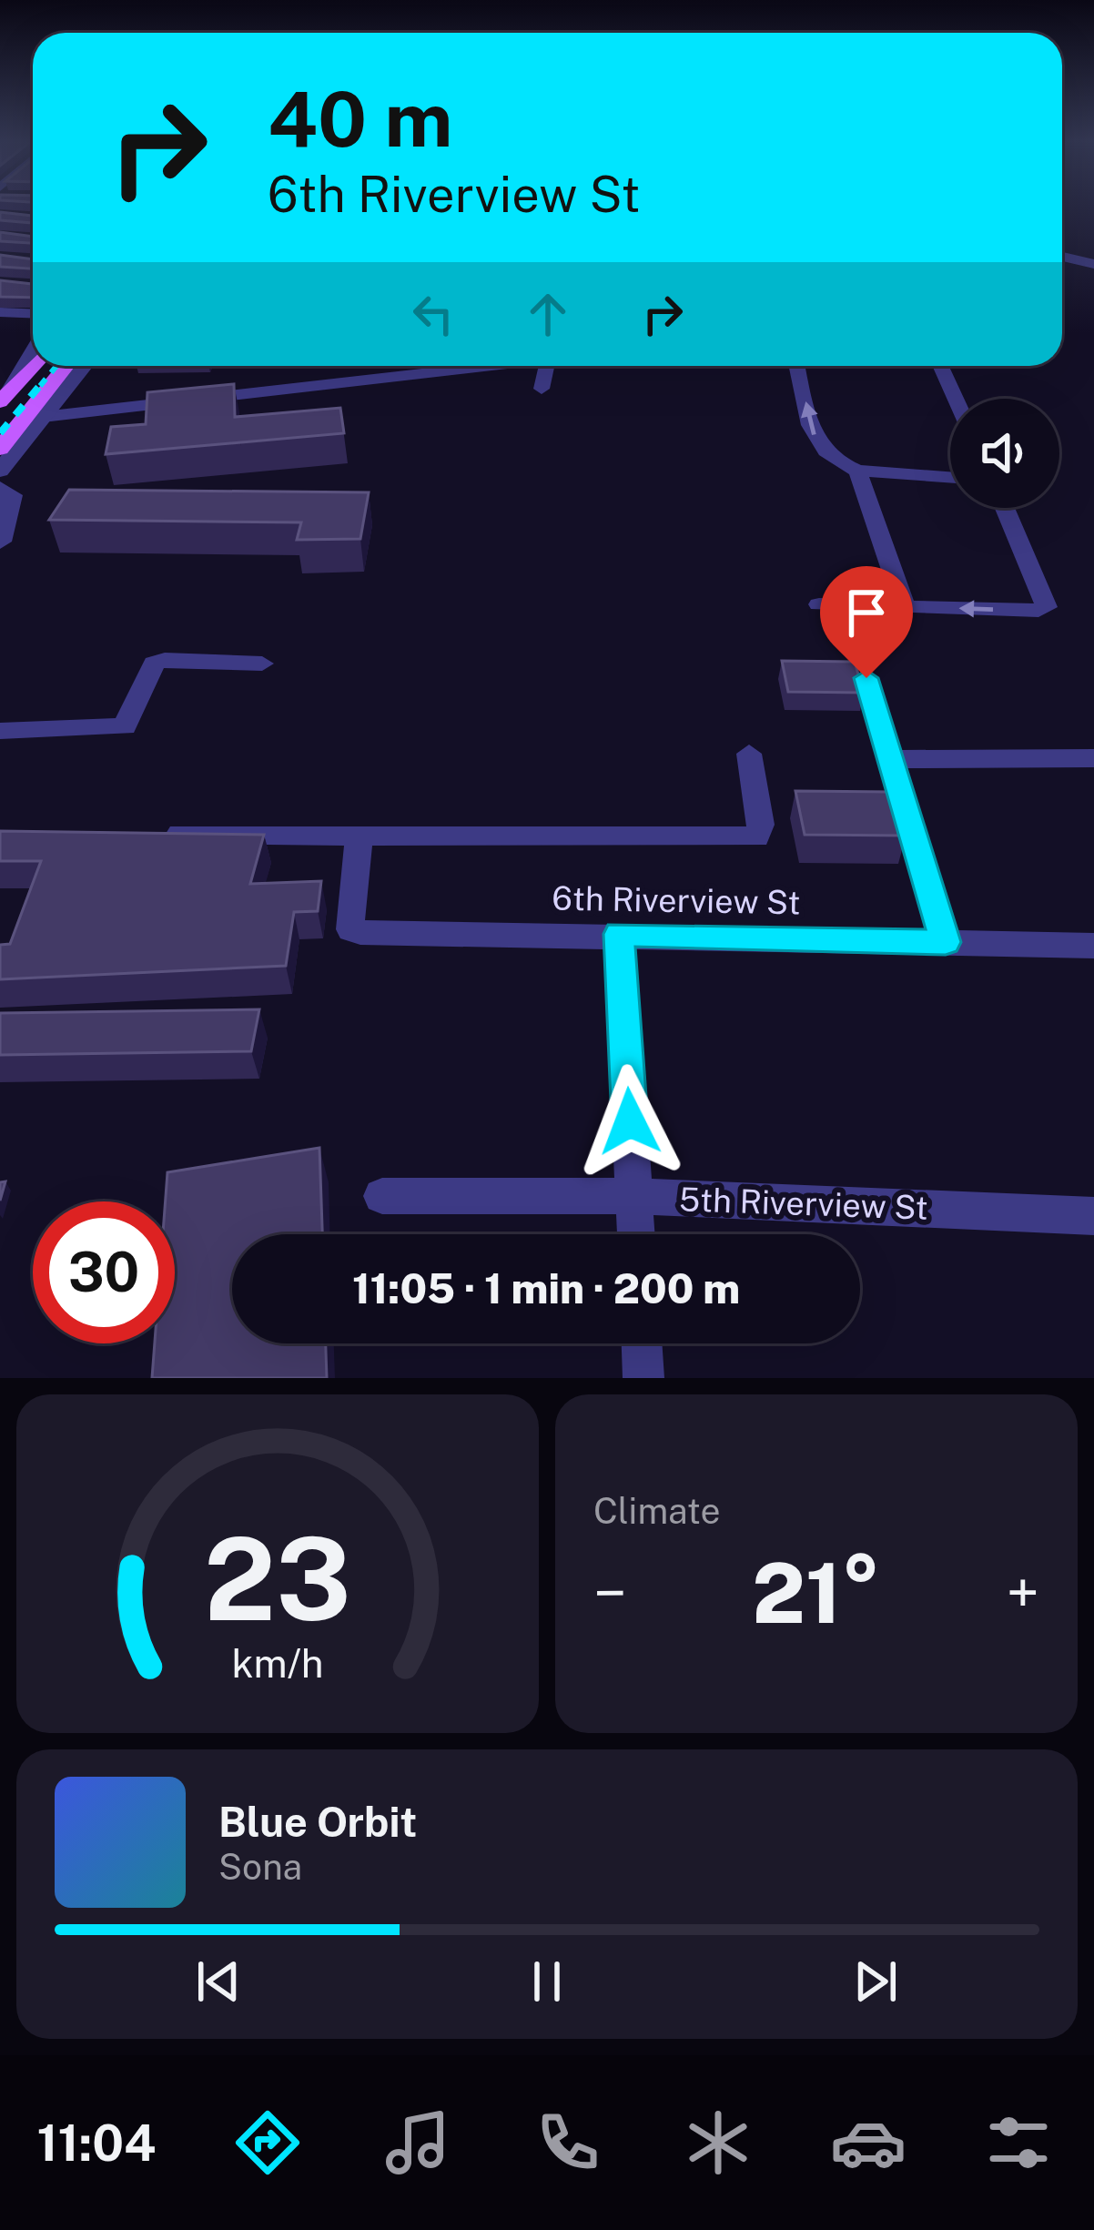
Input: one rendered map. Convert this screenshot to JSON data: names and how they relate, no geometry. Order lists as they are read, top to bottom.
{
  "streets": {
    "street": ["6th Riverview St", "5th Riverview St"]
  },
  "page": {
    "turn": ["40 m", "6th Riverview St"],
    "limit": "30",
    "trip": "11:05 · 1 min · 200 m",
    "tile": "Climate",
    "heat": ["−", "21°", "+"],
    "song": ["Blue Orbit", "Sona"],
    "tabs": "11:04",
    "gauge": ["23", "km/h"]
  }
}
